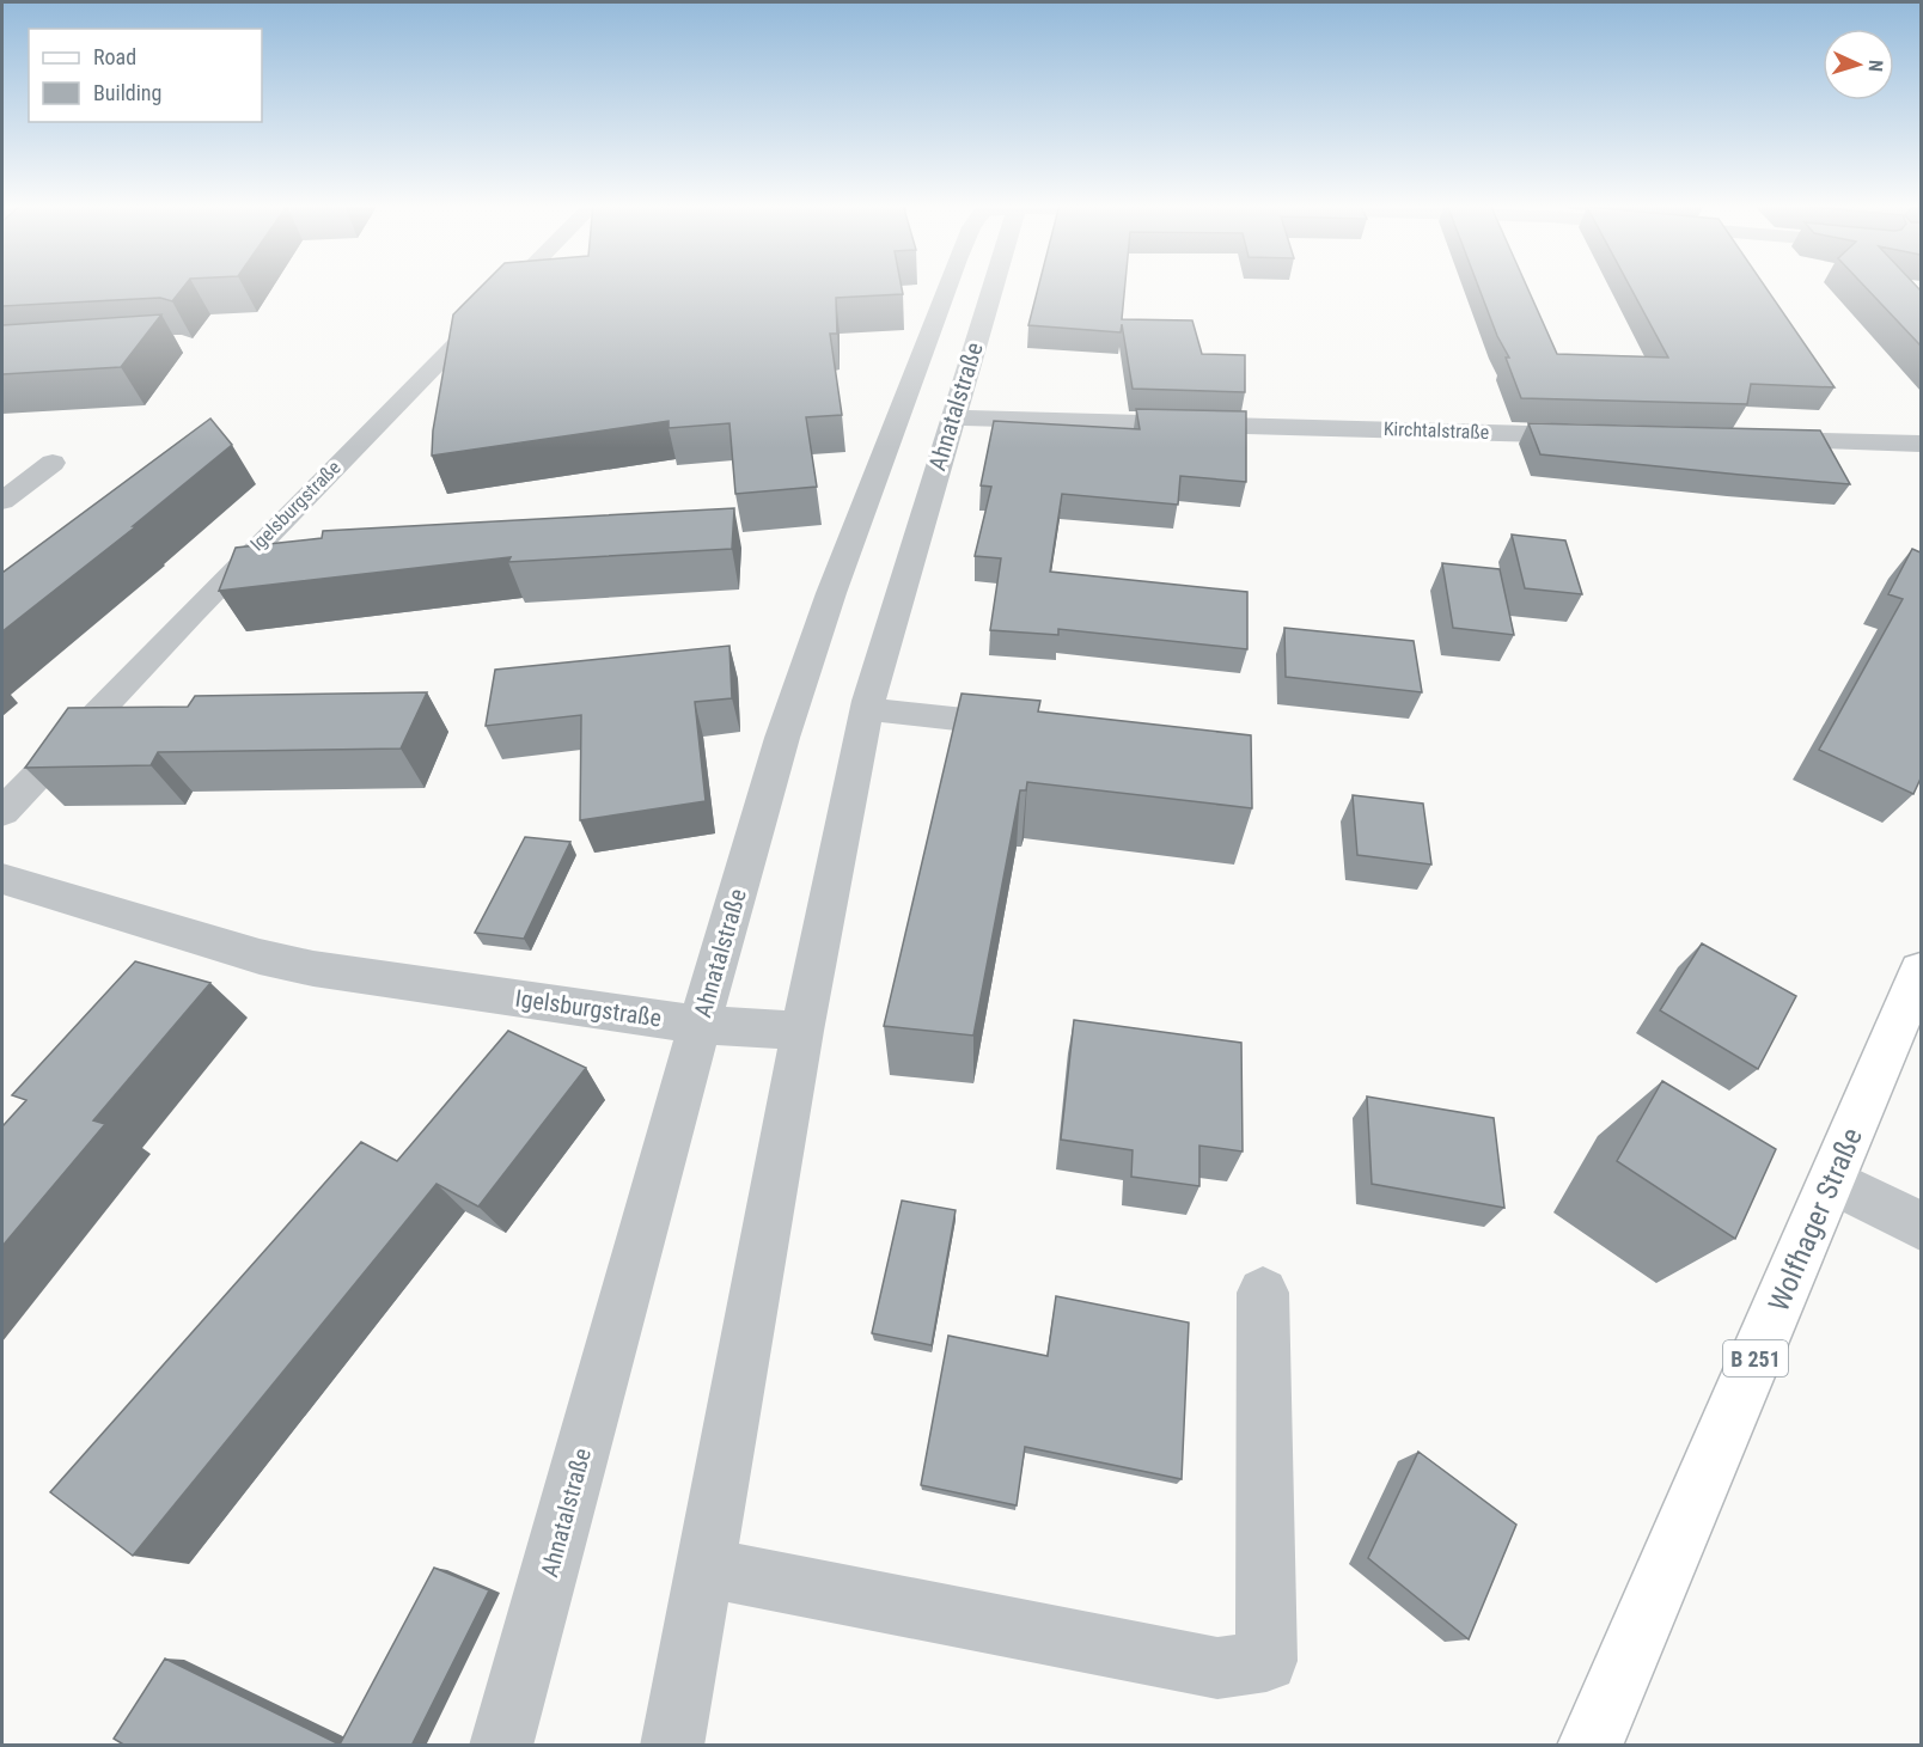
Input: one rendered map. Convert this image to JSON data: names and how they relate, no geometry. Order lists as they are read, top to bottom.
{
  "streets": {
    "main road": ["Wolfhager Straße", "B 251"],
    "street": ["Ahnatalstraße", "Kirchtalstraße", "Igelsburgstraße"]
  },
  "crossings": [
    ["Ahnatalstraße", "Kirchtalstraße"],
    ["Ahnatalstraße", "Igelsburgstraße"]
  ],
  "legend": ["Road", "Building"],
  "north": "right"
}
